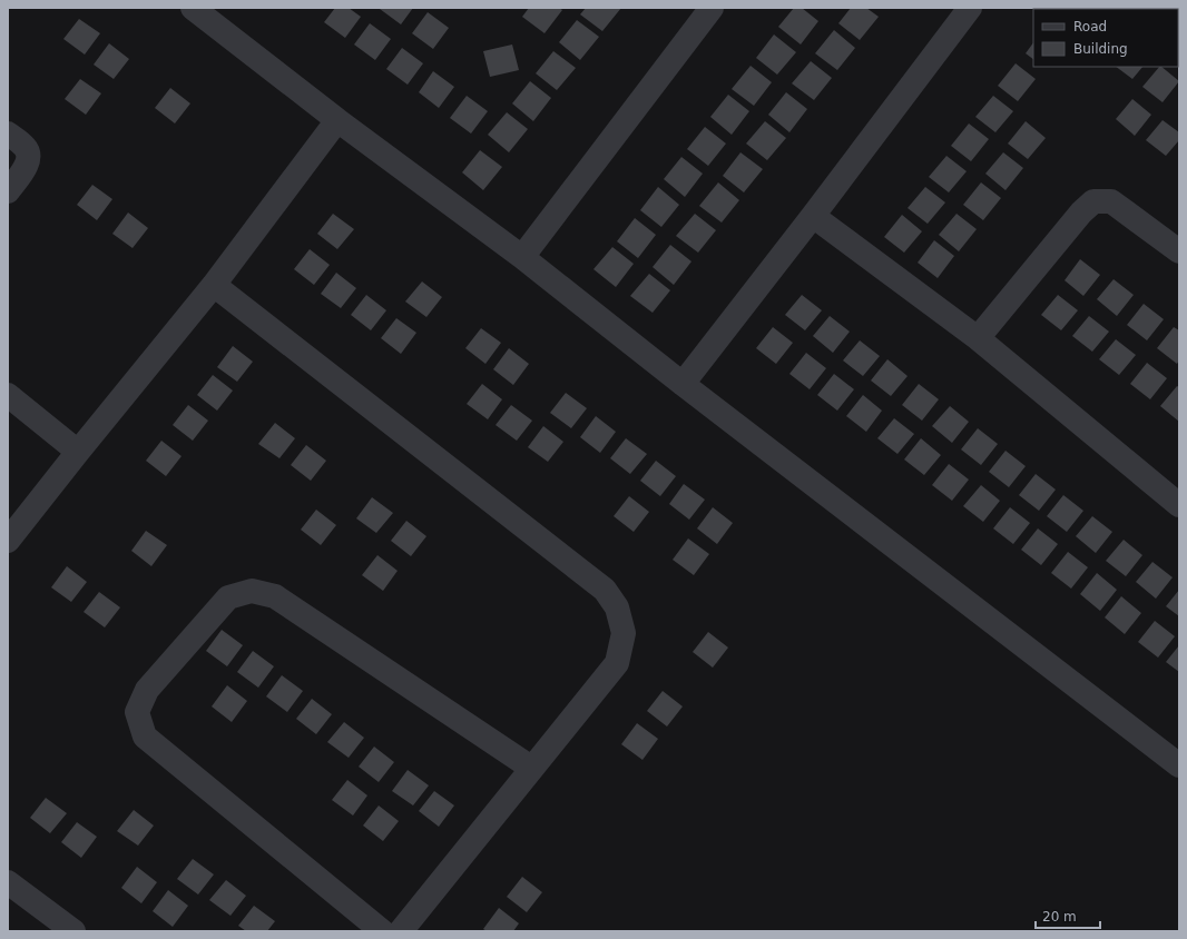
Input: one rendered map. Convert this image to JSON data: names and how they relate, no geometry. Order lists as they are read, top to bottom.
{
  "legend": ["Road", "Building"],
  "scale_bar": "20 m"
}
